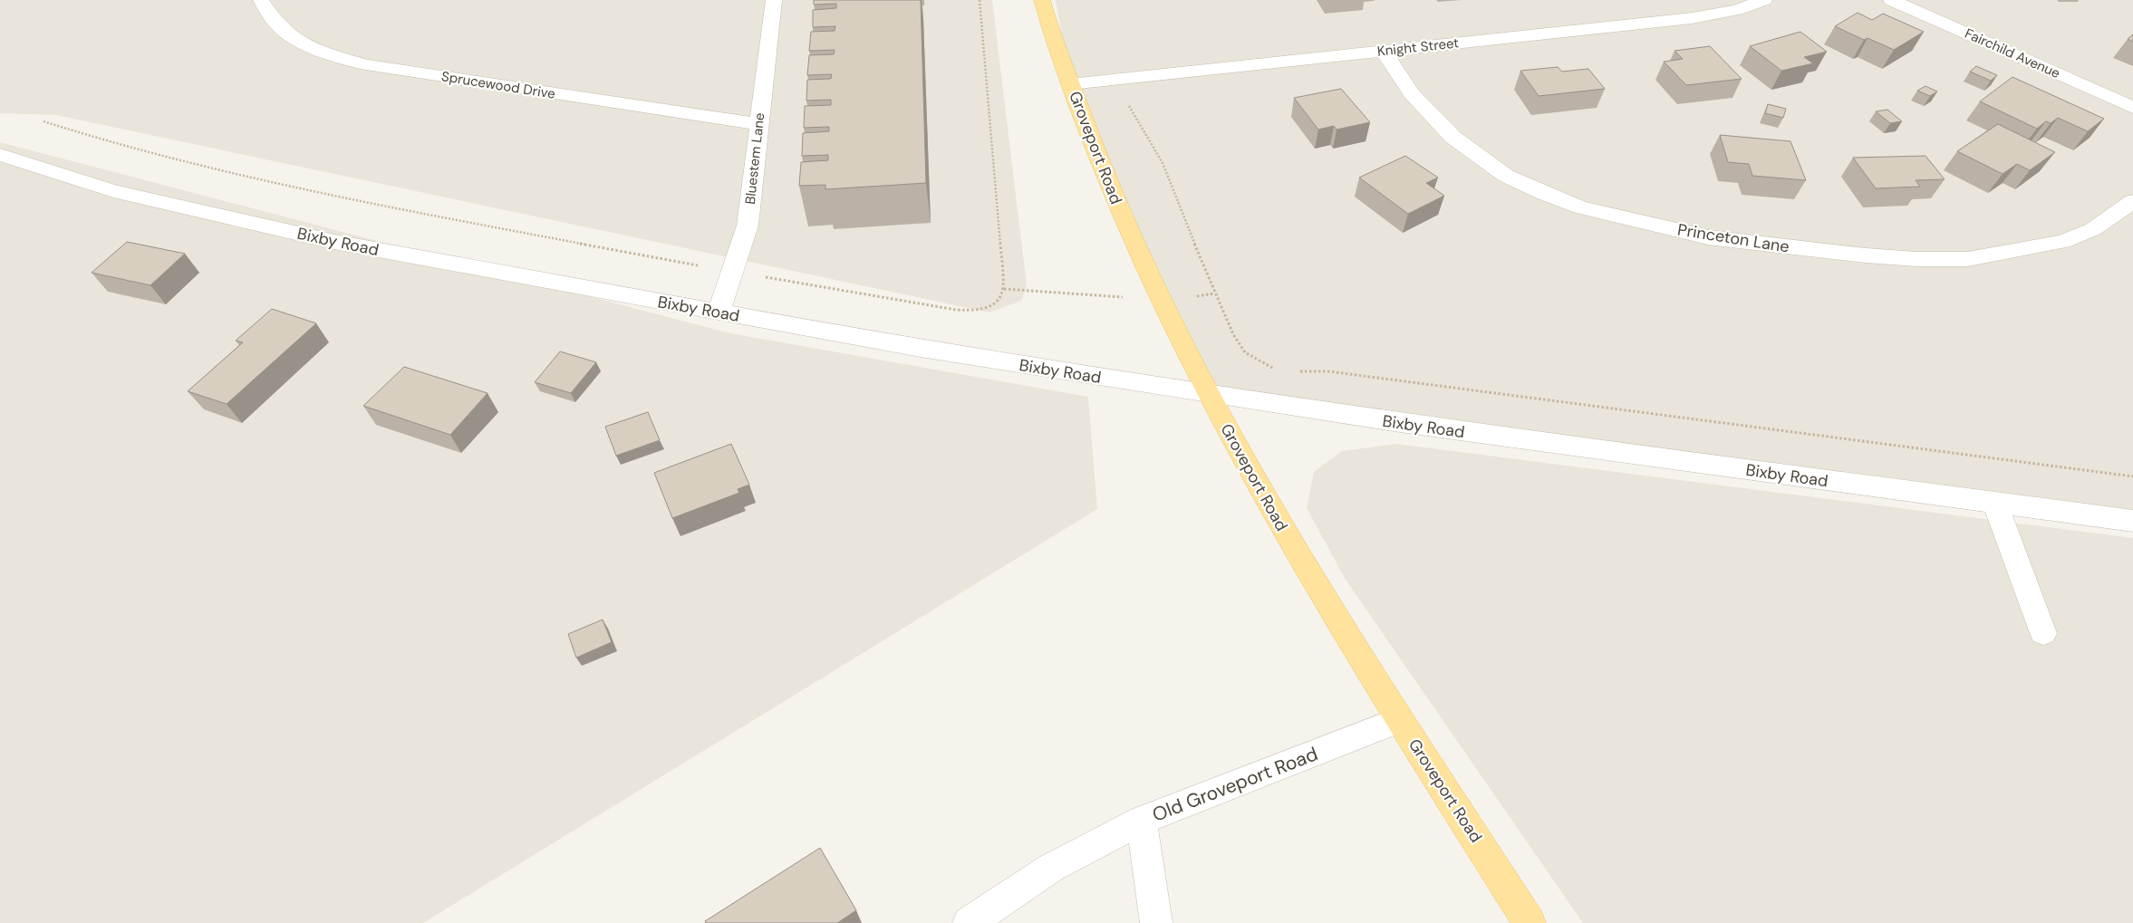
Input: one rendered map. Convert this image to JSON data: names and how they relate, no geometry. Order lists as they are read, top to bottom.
{
  "streets": {
    "main road": ["Groveport Road"],
    "street": [
      "Knight Street",
      "Fairchild Avenue",
      "Sprucewood Drive",
      "Bluestem Lane",
      "Princeton Lane",
      "Bixby Road",
      "Old Groveport Road"
    ]
  },
  "crossings": [
    ["Knight Street", "Groveport Road"],
    ["Knight Street", "Princeton Lane"],
    ["Sprucewood Drive", "Bluestem Lane"],
    ["Groveport Road", "Bixby Road"],
    ["Groveport Road", "Old Groveport Road"],
    ["Bluestem Lane", "Bixby Road"]
  ]
}
